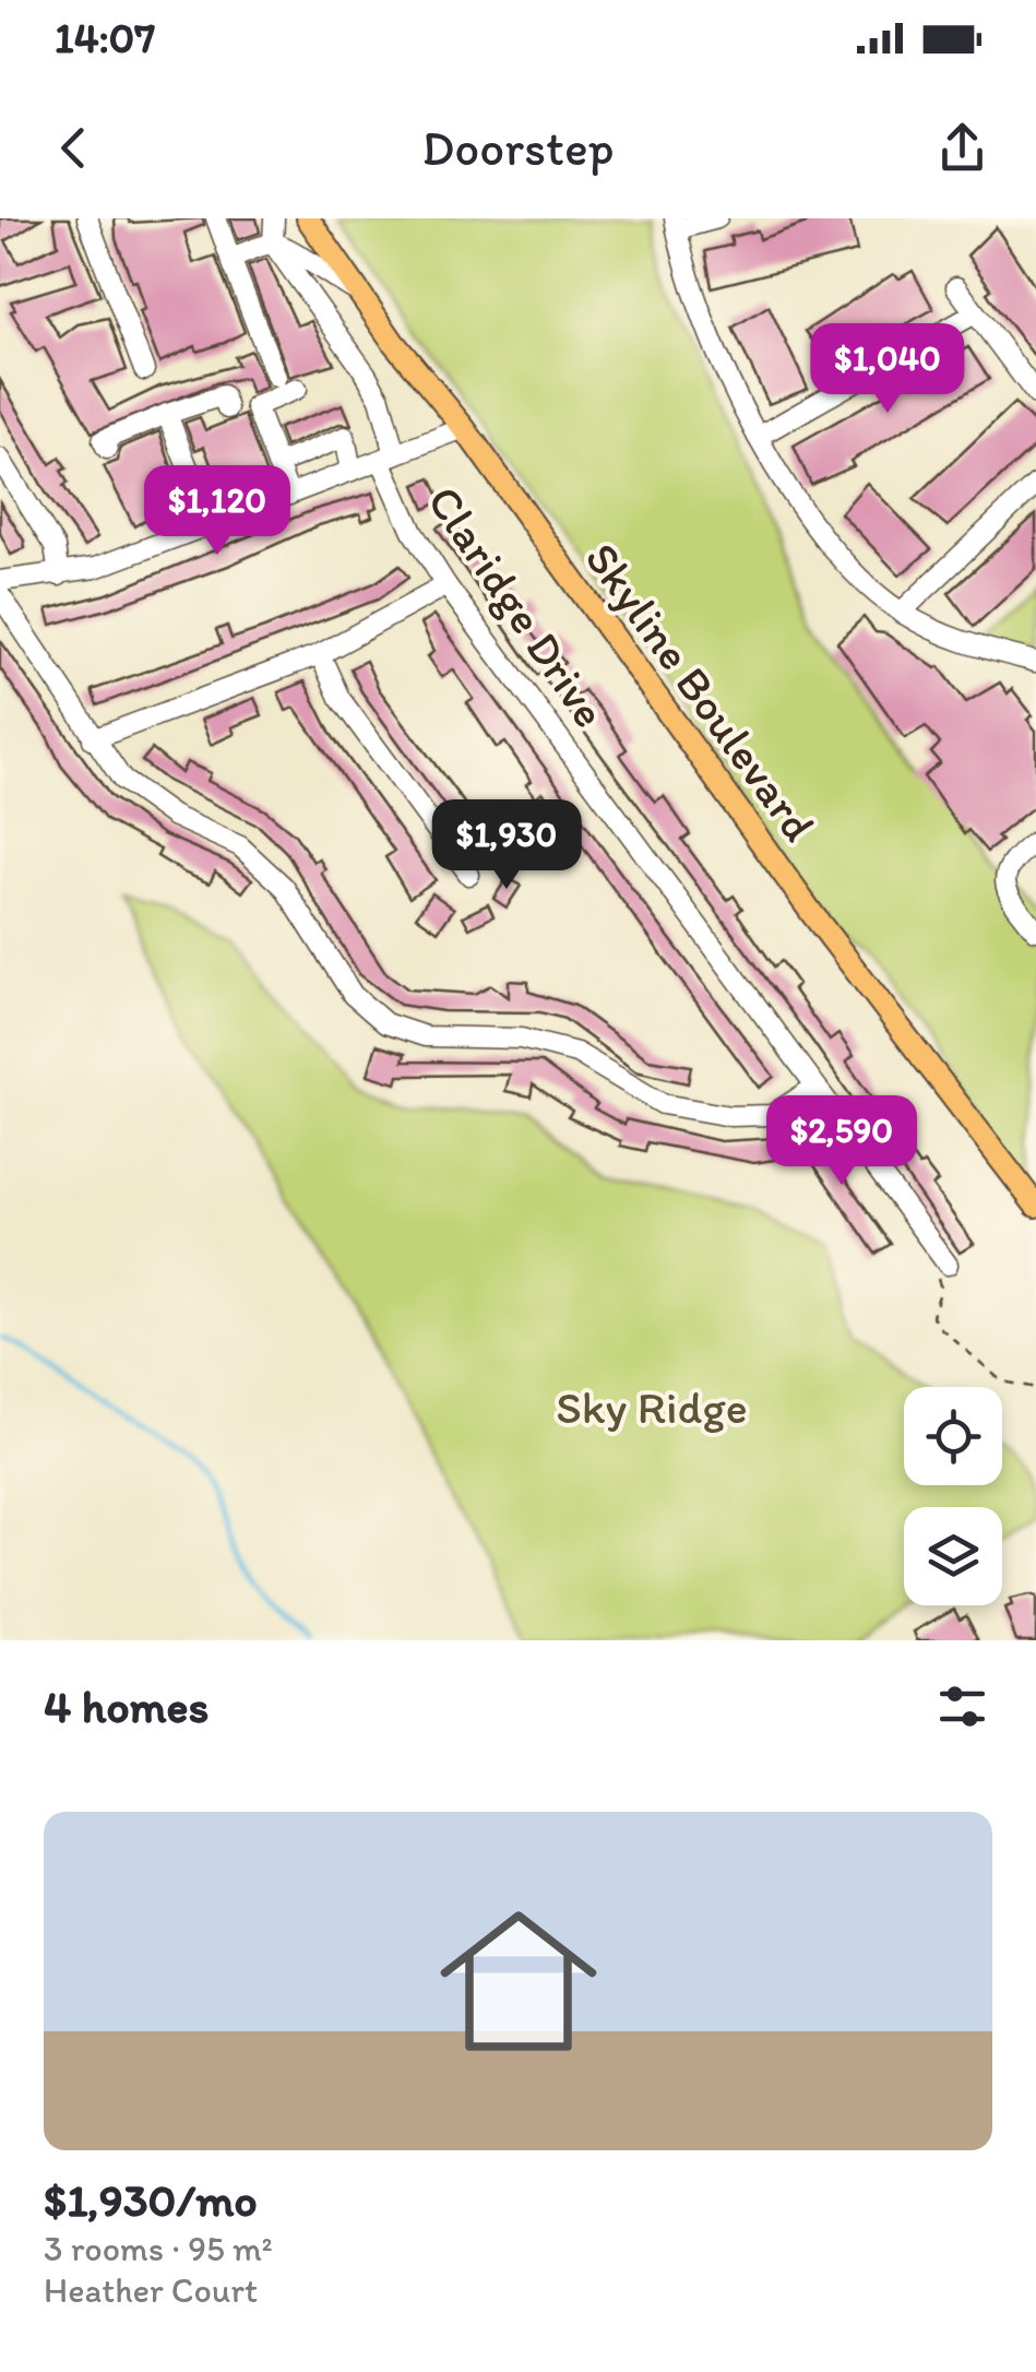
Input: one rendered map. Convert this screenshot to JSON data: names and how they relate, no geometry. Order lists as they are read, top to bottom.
{
  "streets": {
    "main road": ["Skyline Boulevard"],
    "street": ["Claridge Drive"]
  },
  "parks": ["Sky Ridge"],
  "page": {
    "status": "14:07",
    "header": "Doorstep",
    "price": [
      "$1,040",
      "$1,120",
      "$1,930",
      "$2,590"
    ],
    "heading": "4 homes",
    "list": [
      {
        "name": "$1,930/mo",
        "note": "3 rooms · 95 m² · Heather Court"
      }
    ]
  }
}
